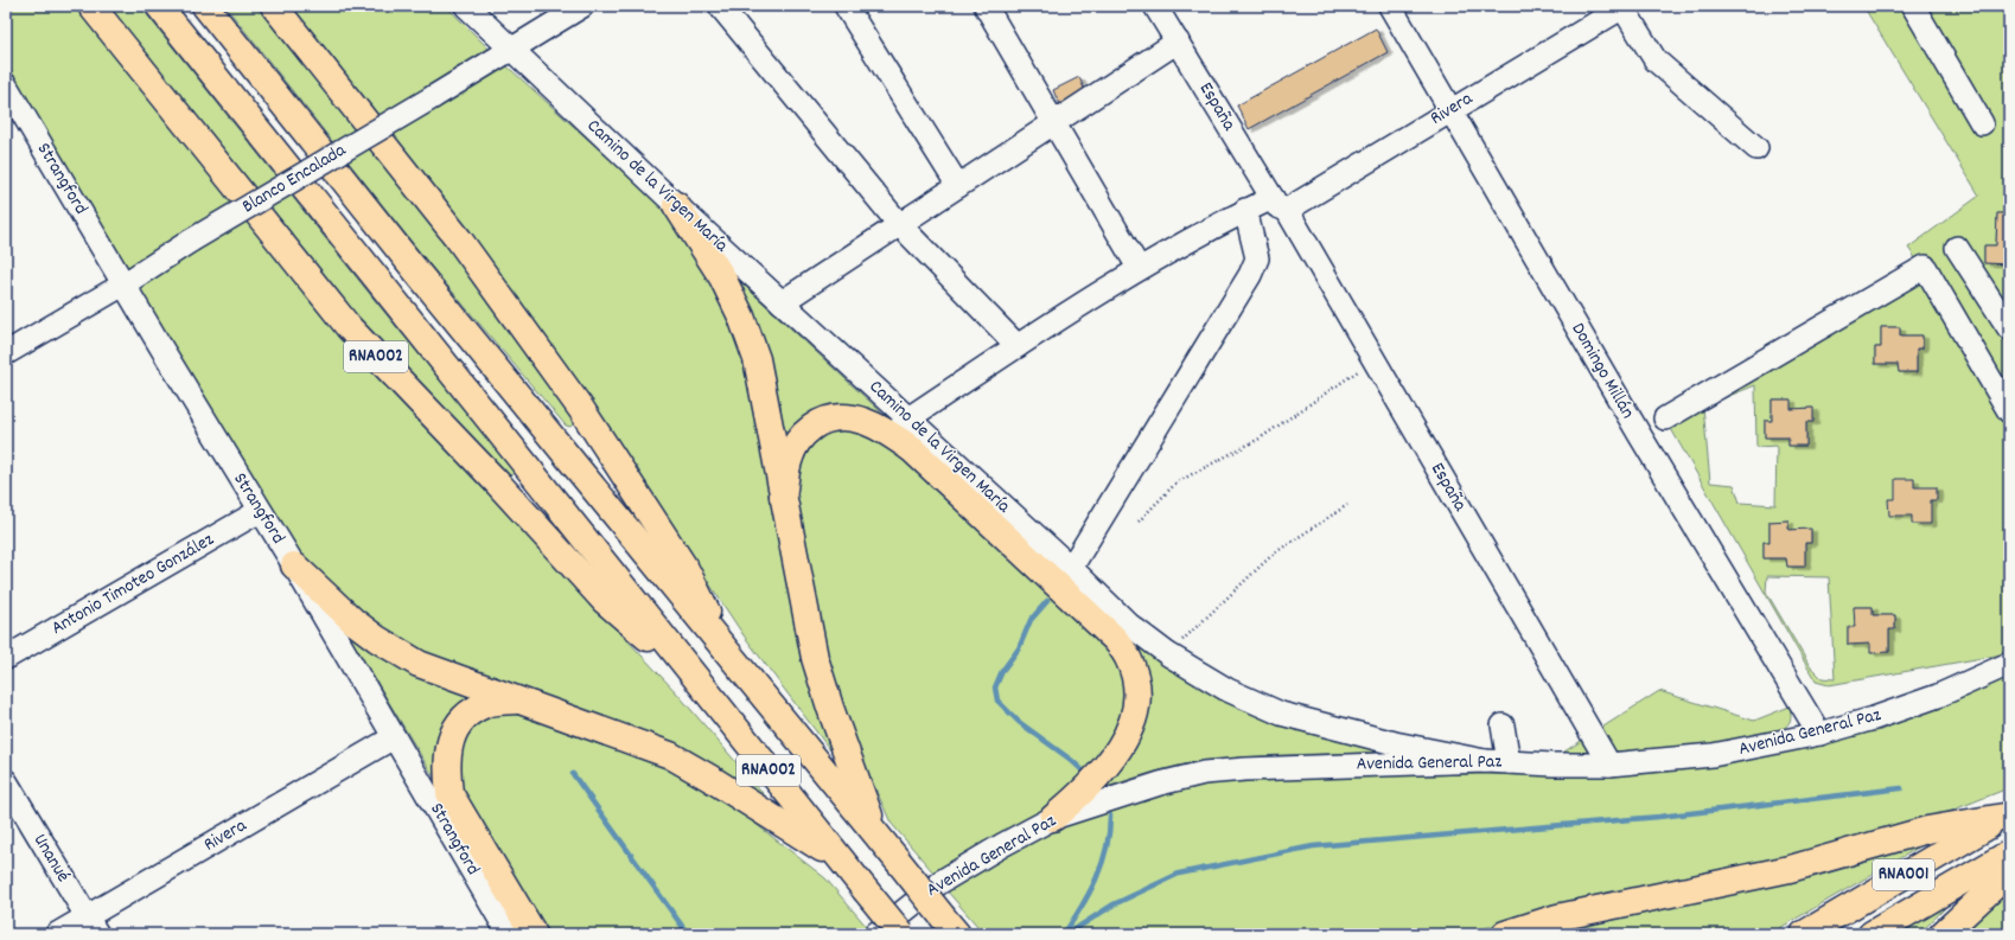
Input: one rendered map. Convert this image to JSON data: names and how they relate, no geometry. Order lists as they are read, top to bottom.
{
  "streets": {
    "highway": ["RNA002", "RNA001"],
    "street": [
      "España",
      "Rivera",
      "Strangford",
      "Blanco Encalada",
      "Camino de la Virgen María",
      "Domingo Millán",
      "Antonio Timoteo González",
      "Avenida General Paz",
      "Unanué"
    ]
  },
  "crossings": [
    ["España", "Rivera"],
    ["España", "Avenida General Paz"],
    ["Rivera", "Strangford"],
    ["Rivera", "Camino de la Virgen María"],
    ["Rivera", "Domingo Millán"],
    ["Rivera", "Unanué"],
    ["Strangford", "Blanco Encalada"],
    ["Strangford", "Antonio Timoteo González"],
    ["Blanco Encalada", "Camino de la Virgen María"],
    ["Camino de la Virgen María", "Avenida General Paz"],
    ["Domingo Millán", "Avenida General Paz"]
  ]
}
